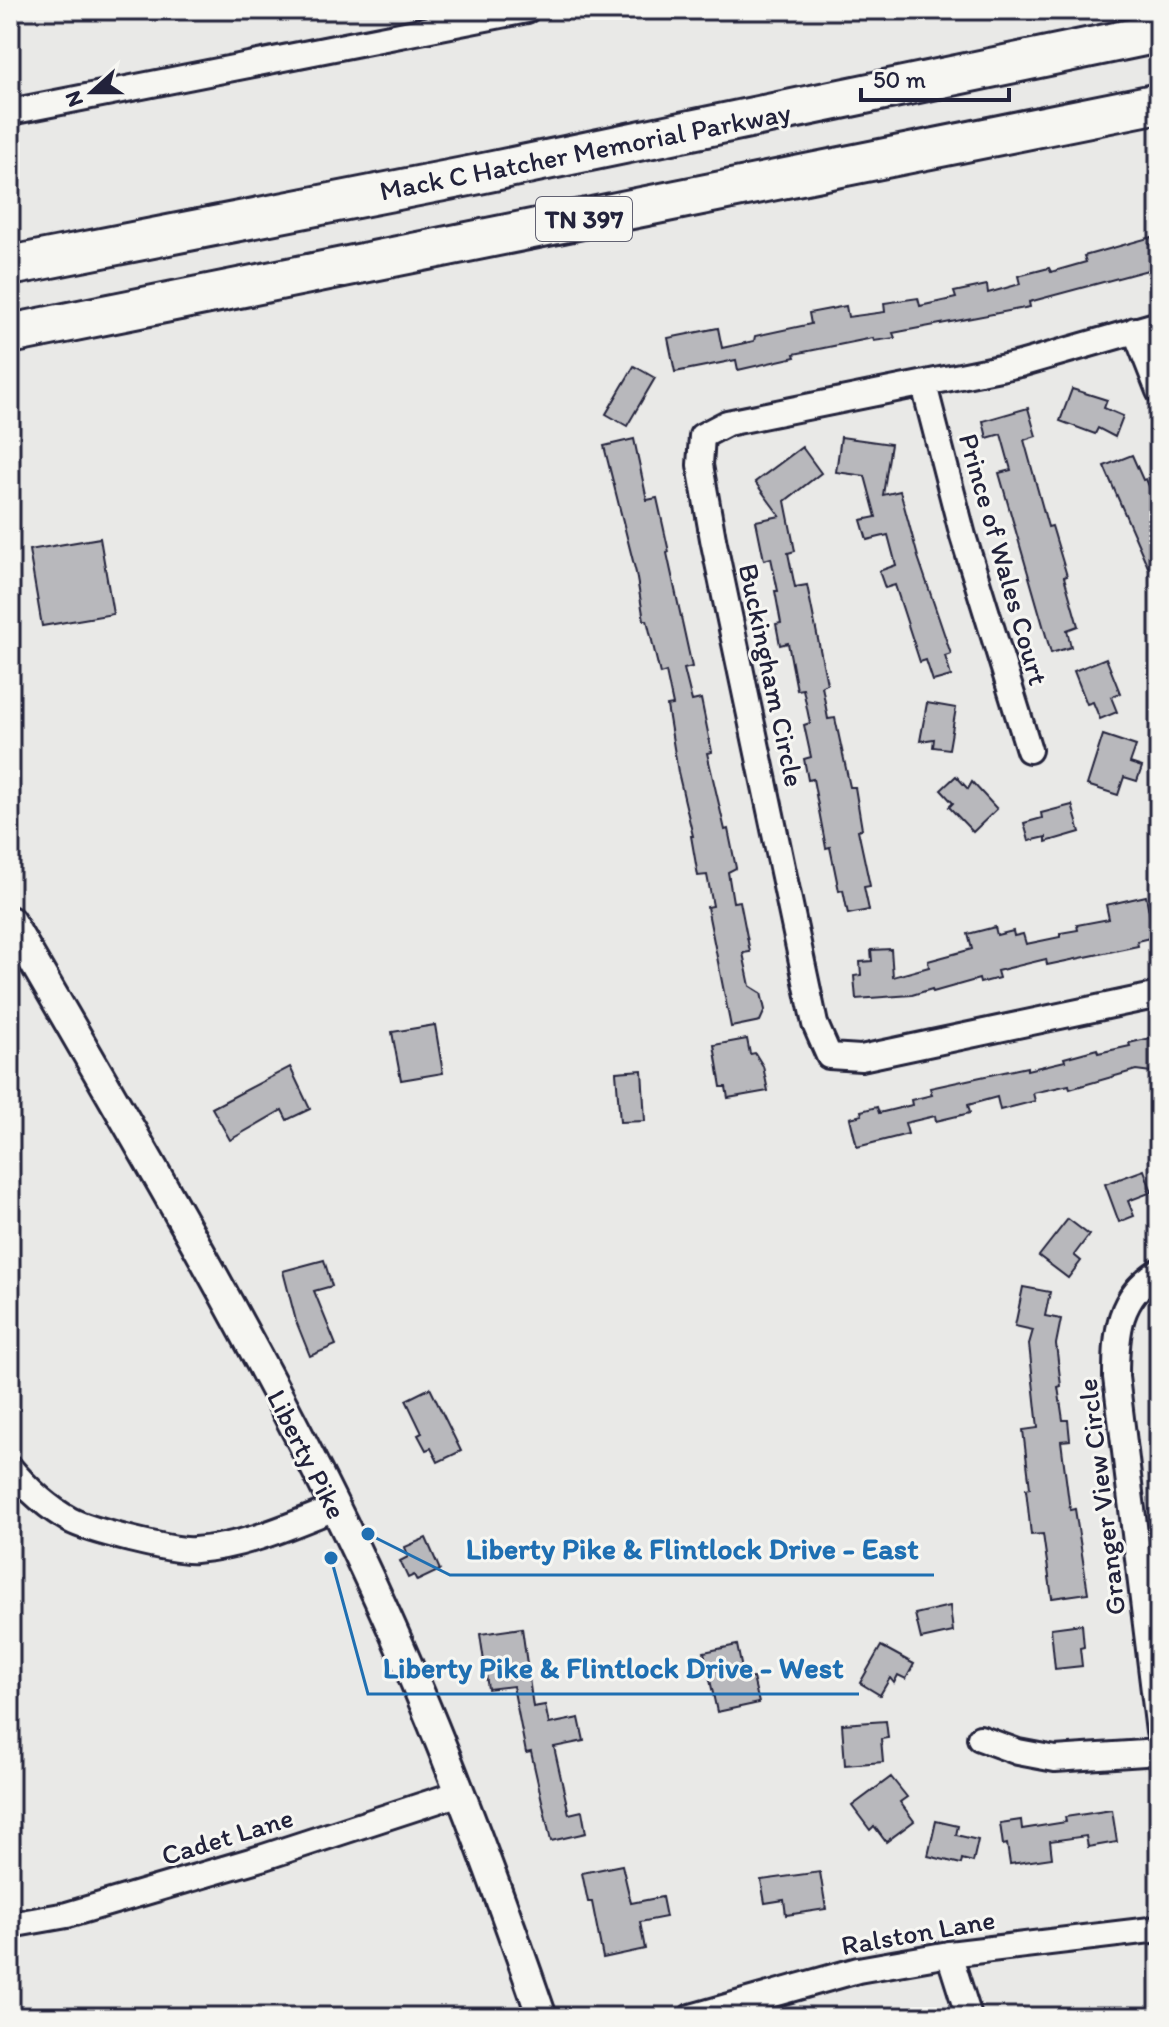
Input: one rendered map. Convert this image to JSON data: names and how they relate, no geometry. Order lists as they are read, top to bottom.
{
  "streets": {
    "highway": ["Mack C Hatcher Memorial Parkway", "TN 397"],
    "street": [
      "Prince of Wales Court",
      "Buckingham Circle",
      "Liberty Pike",
      "Granger View Circle",
      "Cadet Lane",
      "Ralston Lane"
    ]
  },
  "crossings": [
    ["Prince of Wales Court", "Buckingham Circle"],
    ["Liberty Pike", "Cadet Lane"]
  ],
  "places": ["Liberty Pike & Flintlock Drive - East", "Liberty Pike & Flintlock Drive - West"],
  "scale_bar": "50 m",
  "north": "left"
}
